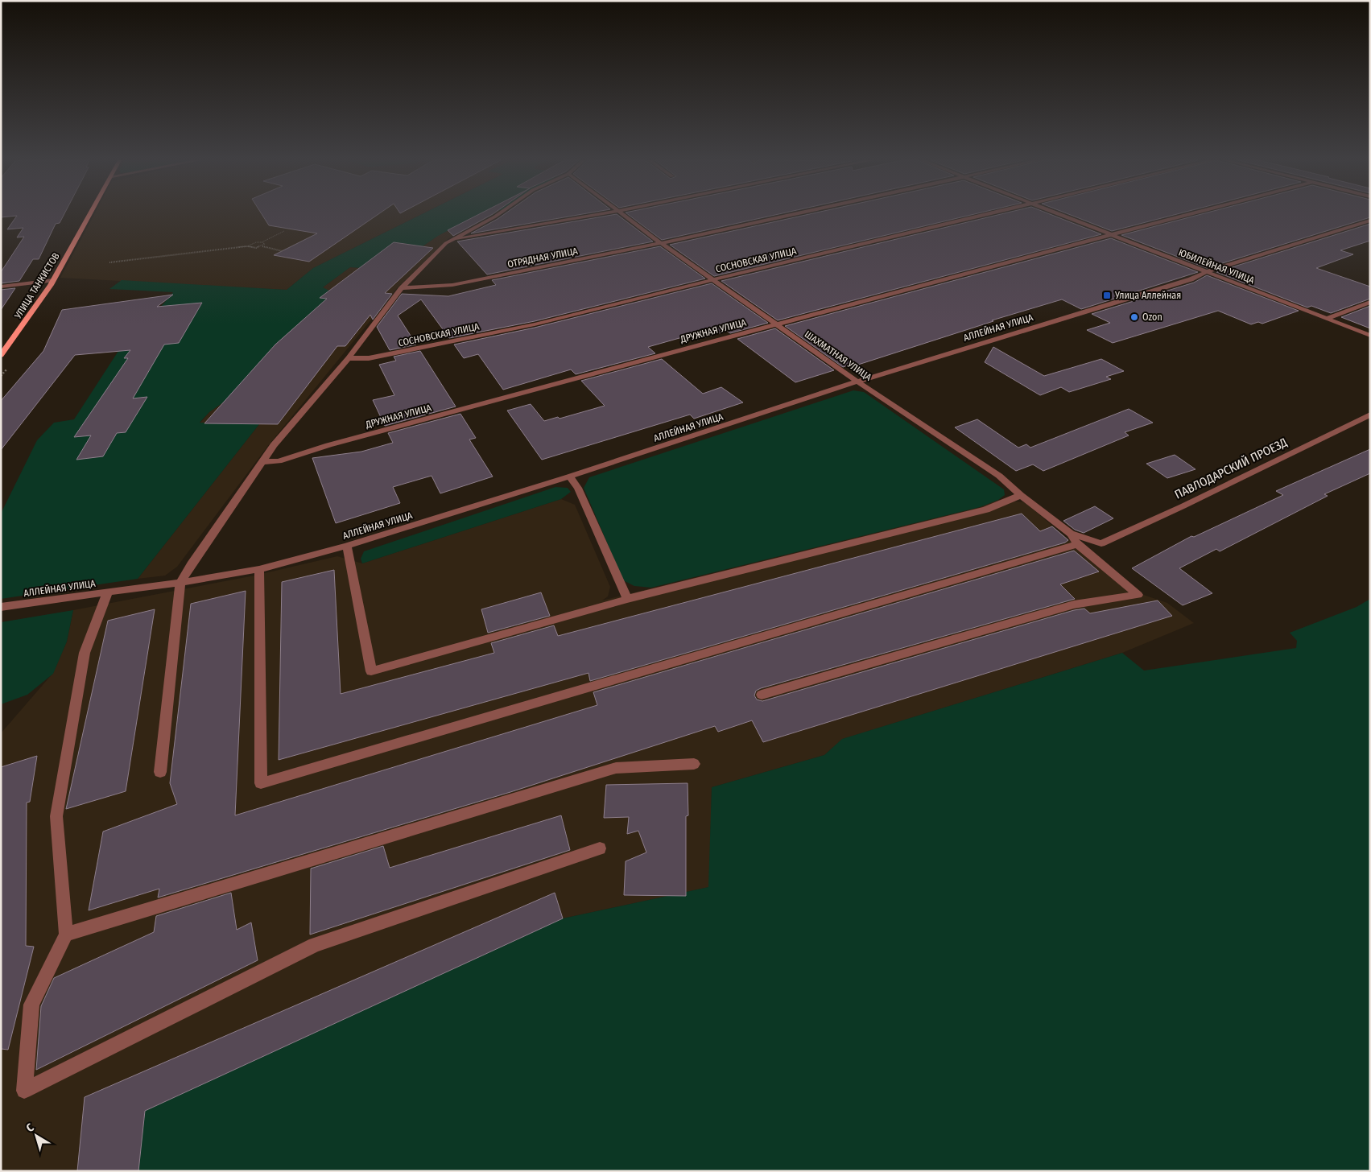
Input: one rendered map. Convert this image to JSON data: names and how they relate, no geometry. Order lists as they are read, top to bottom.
{
  "streets": {
    "main road": ["УЛИЦА ТАНКИСТОВ"],
    "street": [
      "ОТРЯДНАЯ УЛИЦА",
      "СОСНОВСКАЯ УЛИЦА",
      "ЮБИЛЕЙНАЯ УЛИЦА",
      "АЛЛЕЙНАЯ УЛИЦА",
      "ДРУЖНАЯ УЛИЦА",
      "ШАХМАТНАЯ УЛИЦА",
      "ПАВЛОДАРСКИЙ ПРОЕЗД"
    ]
  },
  "crossings": [
    ["ОТРЯДНАЯ УЛИЦА", "ШАХМАТНАЯ УЛИЦА"],
    ["СОСНОВСКАЯ УЛИЦА", "ШАХМАТНАЯ УЛИЦА"],
    ["ЮБИЛЕЙНАЯ УЛИЦА", "АЛЛЕЙНАЯ УЛИЦА"],
    ["ЮБИЛЕЙНАЯ УЛИЦА", "ДРУЖНАЯ УЛИЦА"],
    ["АЛЛЕЙНАЯ УЛИЦА", "ШАХМАТНАЯ УЛИЦА"],
    ["ДРУЖНАЯ УЛИЦА", "ШАХМАТНАЯ УЛИЦА"],
    ["ШАХМАТНАЯ УЛИЦА", "ПАВЛОДАРСКИЙ ПРОЕЗД"]
  ],
  "places": {
    "transit": ["Улица Аллейная"],
    "other": ["Ozon"]
  },
  "north": "top left"
}
